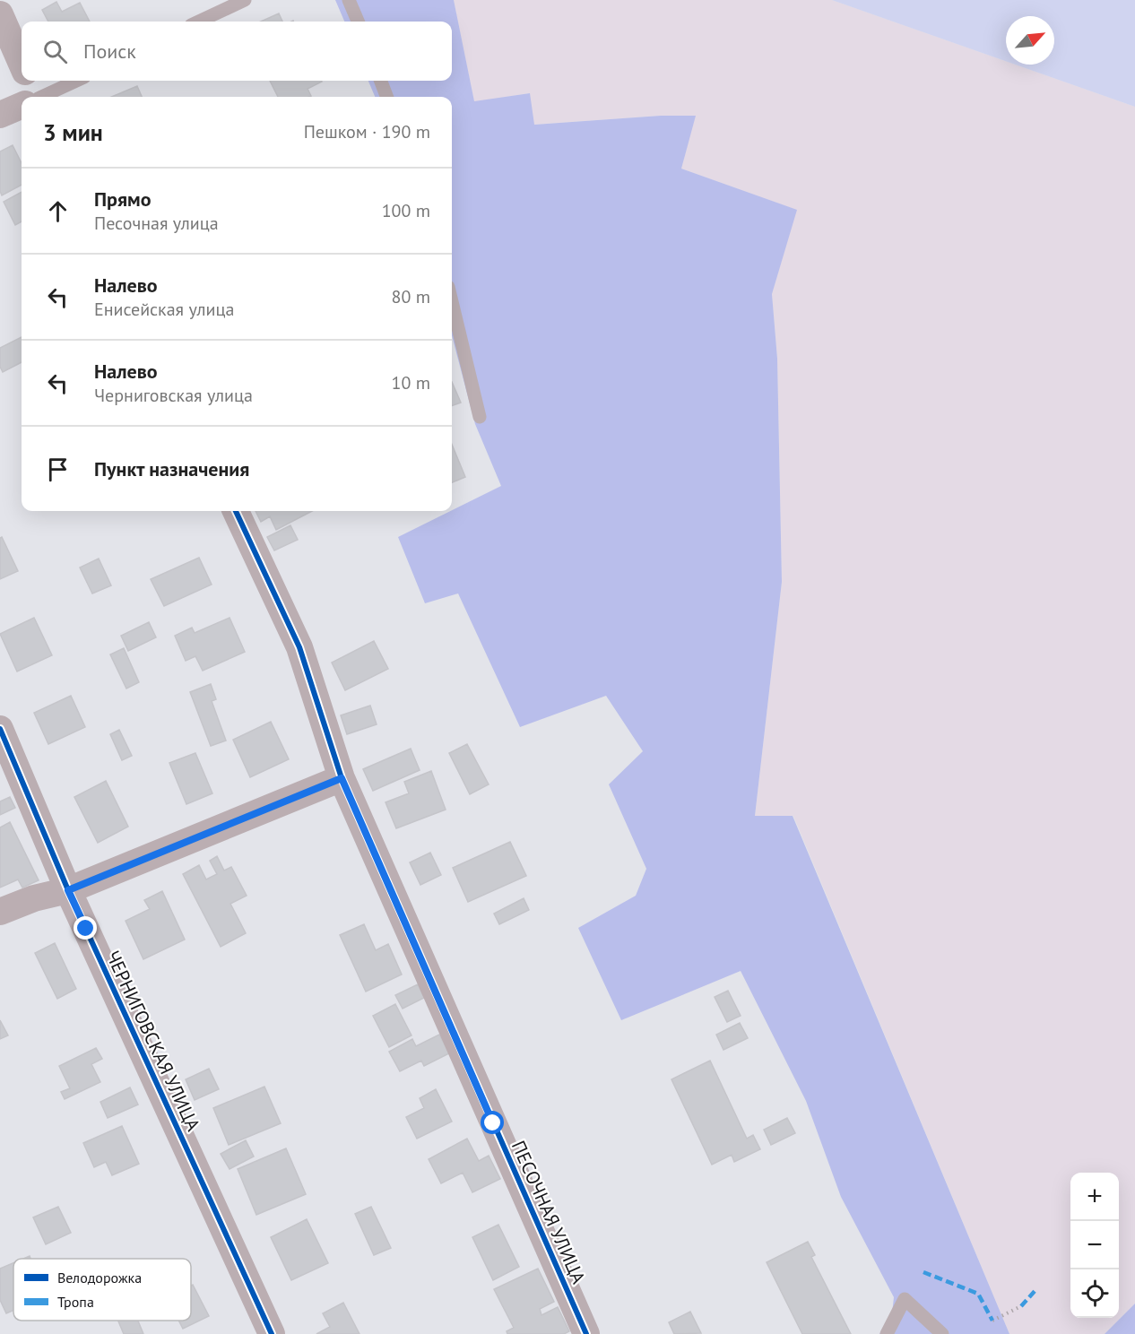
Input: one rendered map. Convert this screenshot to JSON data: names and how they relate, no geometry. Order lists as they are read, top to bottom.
{
  "streets": {
    "street": ["ЧЕРНИГОВСКАЯ УЛИЦА", "ПЕСОЧНАЯ УЛИЦА"]
  },
  "legend": ["Велодорожка", "Тропа"],
  "north": "top right",
  "page": {
    "search": "Поиск",
    "heading": ["3 мин", "Пешком · 190 m"],
    "list": [
      ["Прямо", "Песочная улица", "100 m"],
      ["Налево", "Енисейская улица", "80 m"],
      ["Налево", "Черниговская улица", "10 m"],
      "Пункт назначения"
    ],
    "map_buttons": ["+", "−"]
  }
}
